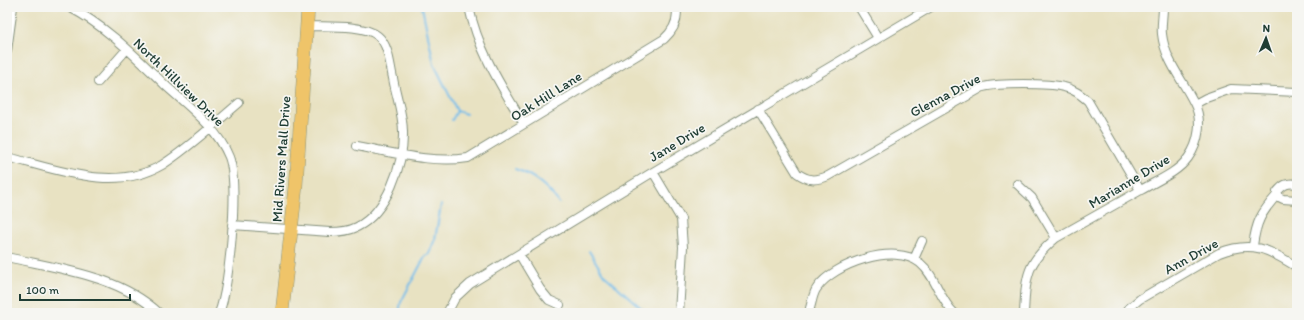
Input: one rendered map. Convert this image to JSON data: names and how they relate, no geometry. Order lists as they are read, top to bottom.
{
  "streets": {
    "main road": ["Mid Rivers Mall Drive"],
    "street": [
      "North Hillview Drive",
      "Glenna Drive",
      "Oak Hill Lane",
      "Jane Drive",
      "Marianne Drive",
      "Ann Drive"
    ]
  },
  "crossings": [
    ["Glenna Drive", "Jane Drive"],
    ["Glenna Drive", "Marianne Drive"]
  ],
  "scale_bar": "100 m",
  "north": "top"
}
